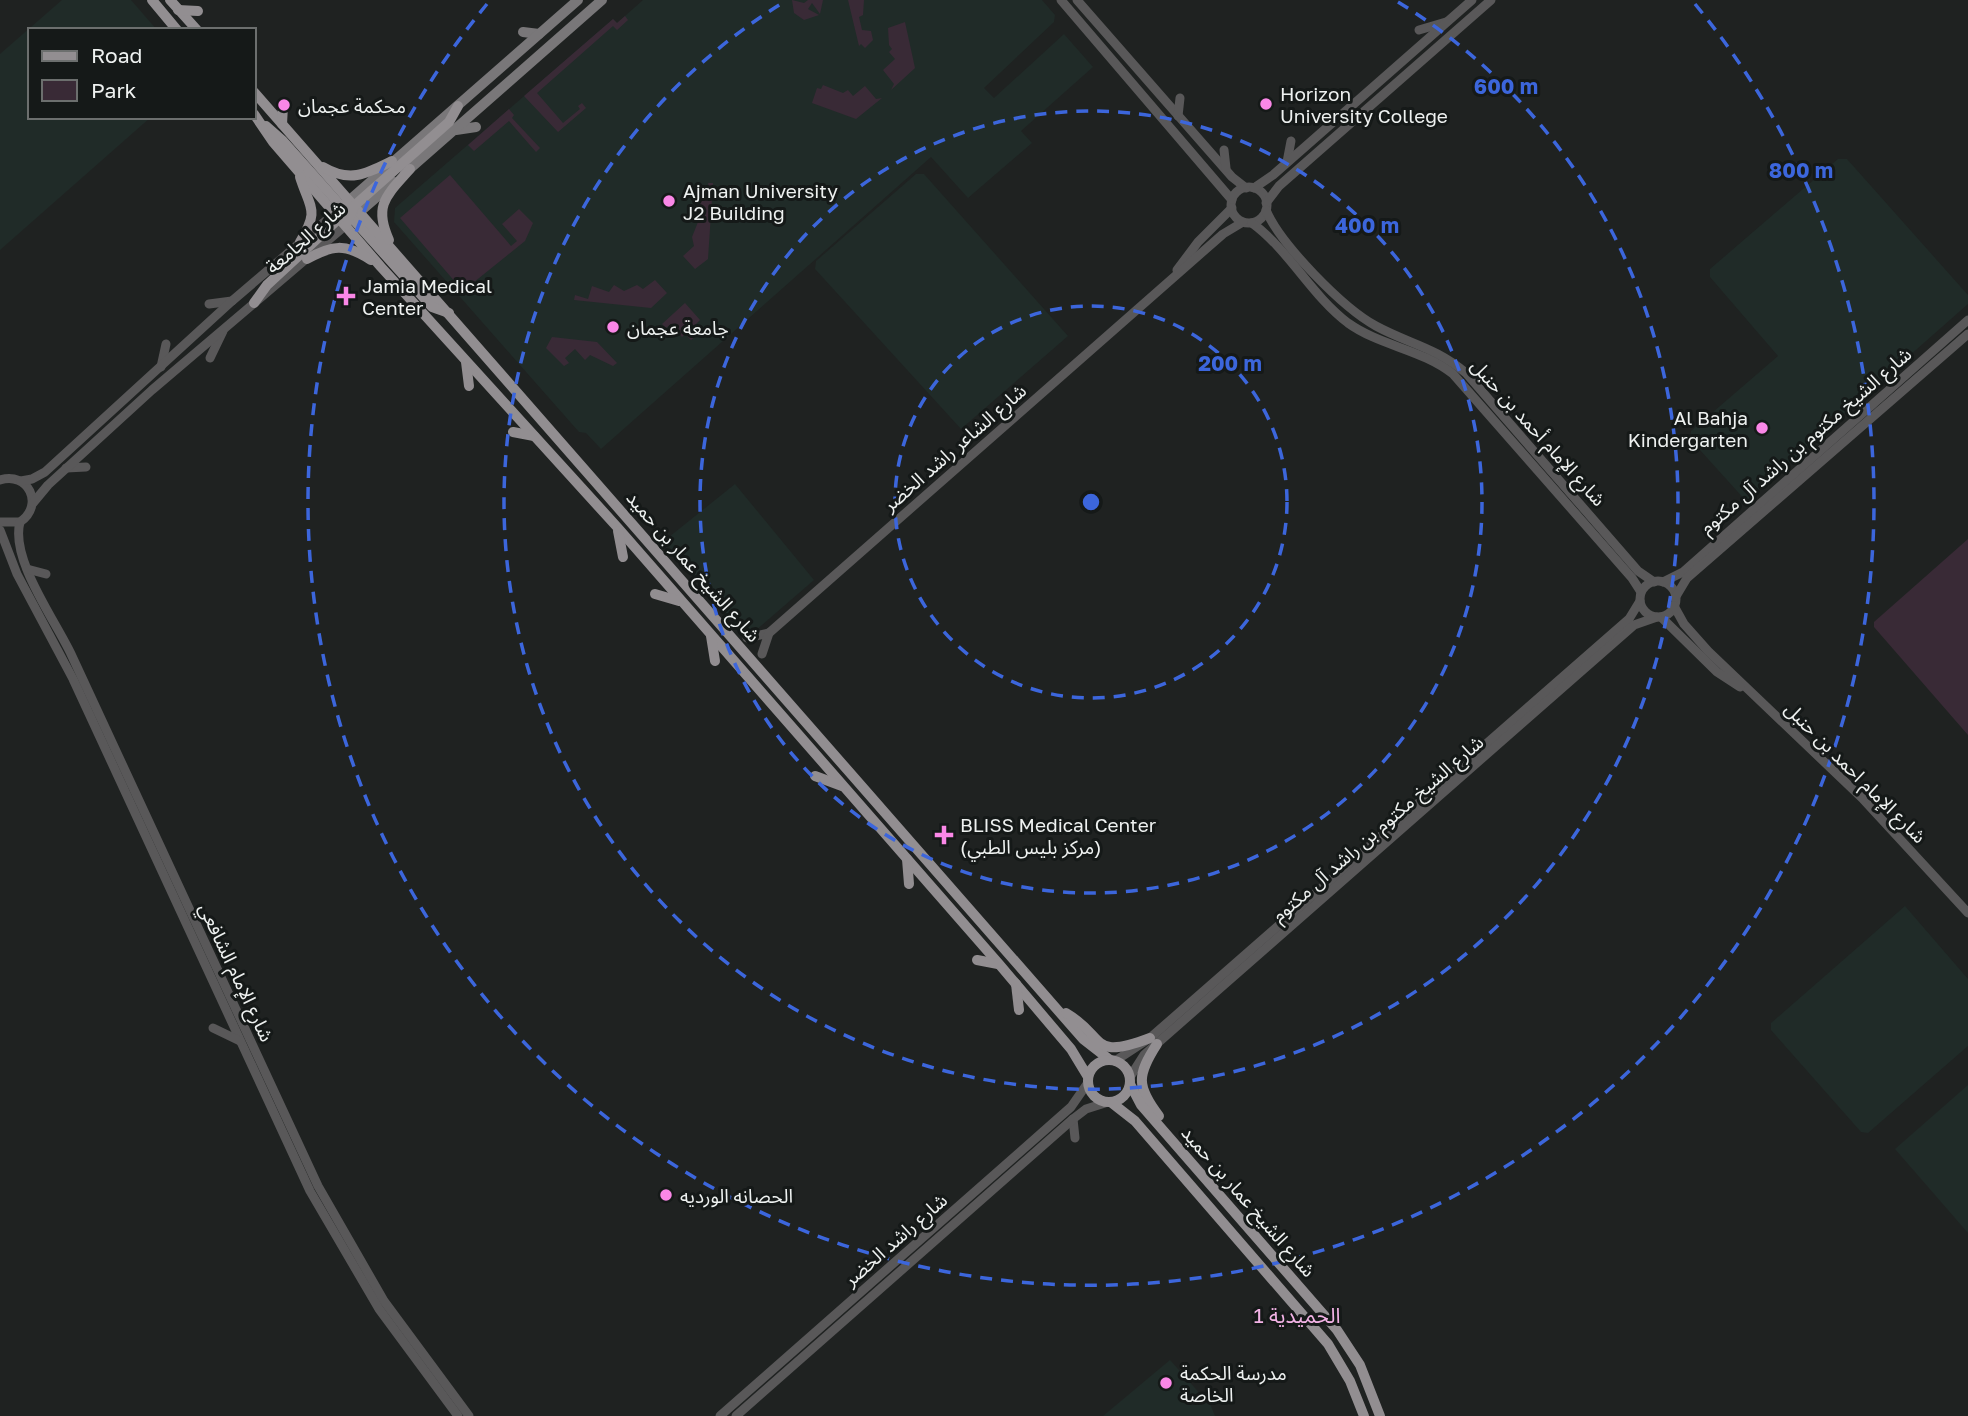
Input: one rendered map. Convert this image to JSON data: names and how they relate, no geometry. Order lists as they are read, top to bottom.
{
  "streets": {
    "main road": ["شارع الجامعة", "شارع الشيخ عمار بن حميد"],
    "street": [
      "شارع الإمام أحمد بن حنبل",
      "شارع الشيخ مكتوم بن راشد آل مكتوم",
      "شارع الشاعر راشد الخضر",
      "شارع الإمام احمد بن حنبل",
      "شارع الإمام الشافعي",
      "شارع راشد الخضر"
    ]
  },
  "crossings": [
    ["شارع الجامعة", "شارع الشيخ عمار بن حميد"],
    ["شارع الجامعة", "شارع الإمام الشافعي"],
    ["شارع الإمام أحمد بن حنبل", "شارع الشيخ مكتوم بن راشد آل مكتوم"],
    ["شارع الإمام أحمد بن حنبل", "شارع الشاعر راشد الخضر"],
    ["شارع الإمام أحمد بن حنبل", "شارع الإمام احمد بن حنبل"],
    ["شارع الشيخ مكتوم بن راشد آل مكتوم", "شارع الشيخ عمار بن حميد"],
    ["شارع الشيخ مكتوم بن راشد آل مكتوم", "شارع الإمام احمد بن حنبل"],
    ["شارع الشيخ مكتوم بن راشد آل مكتوم", "شارع راشد الخضر"],
    ["شارع الشيخ عمار بن حميد", "شارع راشد الخضر"]
  ],
  "districts": ["الحميدية 1"],
  "places": {
    "other": [
      "Horizon University College",
      "محكمة عجمان",
      "Ajman University J2 Building",
      "جامعة عجمان",
      "Al Bahja Kindergarten",
      "الحصانه الورديه",
      "مدرسة الحكمة الخاصة"
    ],
    "health": ["Jamia Medical Center", "BLISS Medical Center (مركز بليس الطبي)"]
  },
  "legend": ["Road", "Park"],
  "rings": [
    "600 m",
    "800 m",
    "400 m",
    "200 m"
  ]
}
